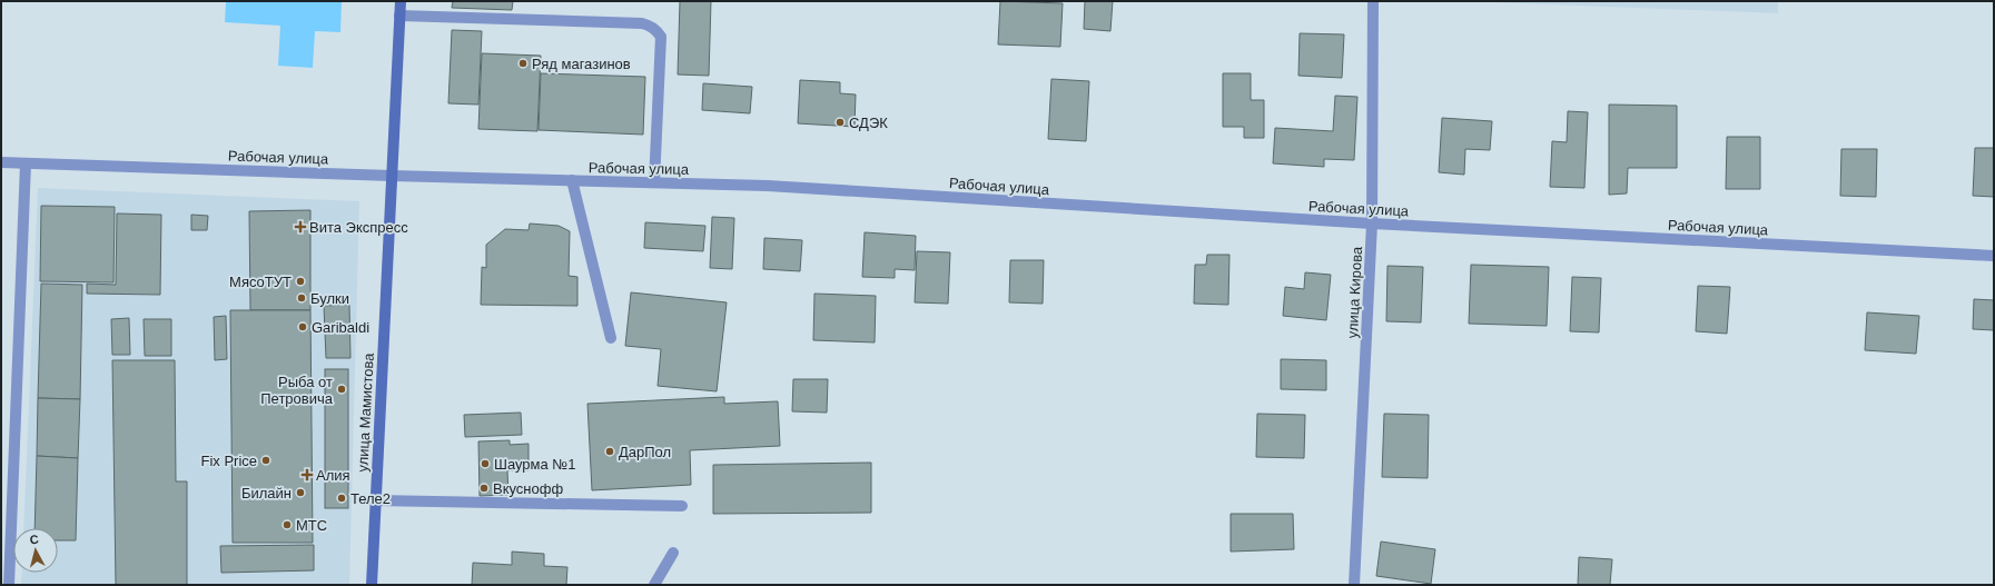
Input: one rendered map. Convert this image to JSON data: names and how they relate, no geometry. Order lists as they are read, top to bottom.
{
  "streets": {
    "street": ["Рабочая улица", "улица Кирова", "улица Мамистова"]
  },
  "crossings": [
    ["Рабочая улица", "улица Кирова"],
    ["Рабочая улица", "улица Мамистова"]
  ],
  "places": {
    "other": [
      "Ряд магазинов",
      "СДЭК",
      "МясоТУТ",
      "Булки",
      "Garibaldi",
      "Рыба от Петровича",
      "ДарПол",
      "Fix Price",
      "Шаурма №1",
      "Вкуснофф",
      "Билайн",
      "Теле2",
      "МТС"
    ],
    "health": ["Вита Экспресс", "Алия"]
  },
  "north": "top"
}
